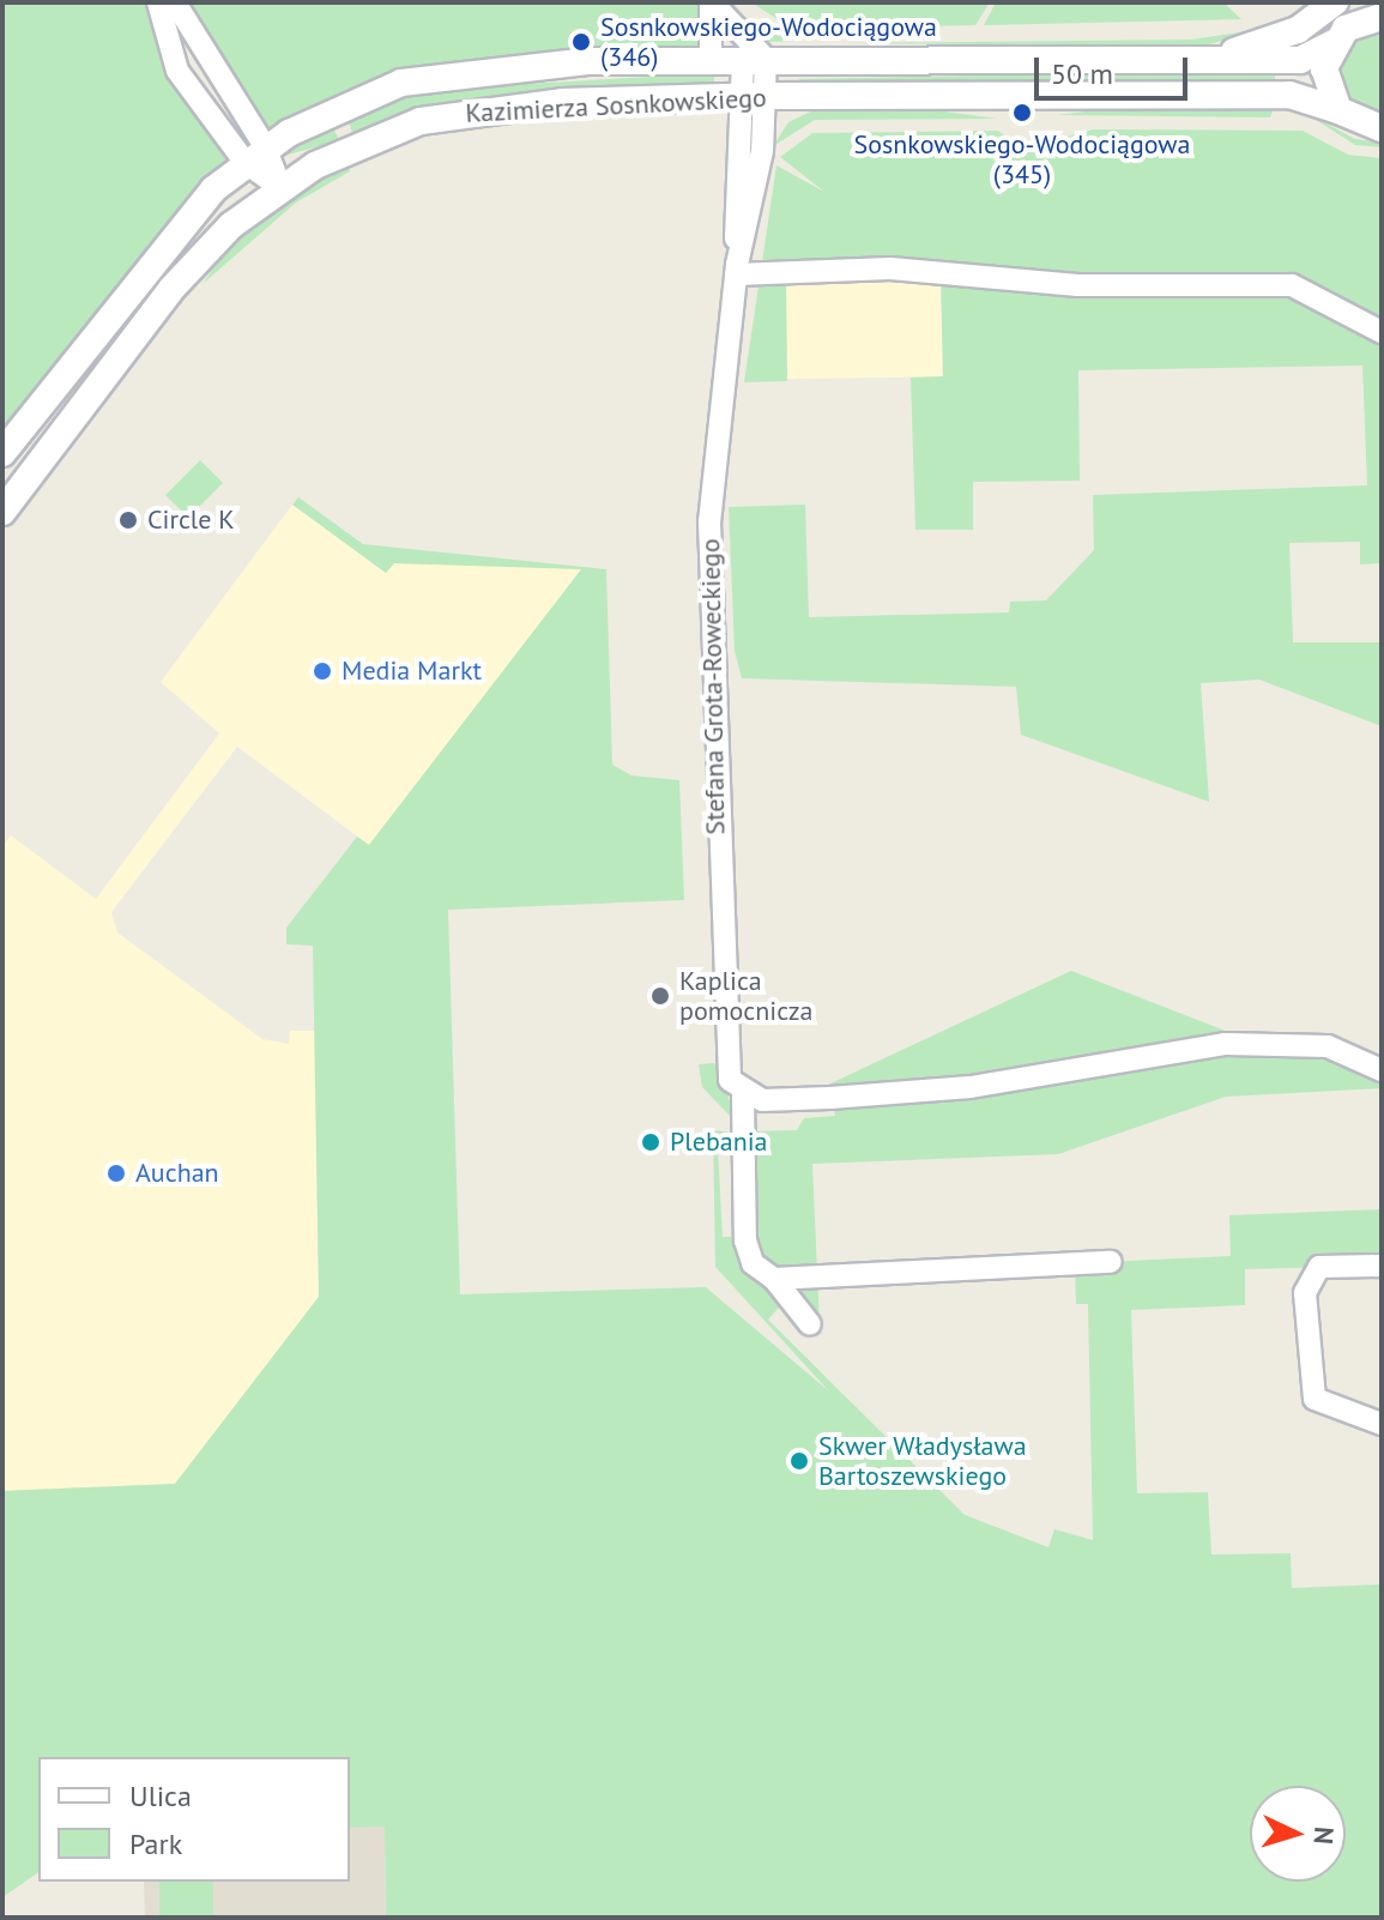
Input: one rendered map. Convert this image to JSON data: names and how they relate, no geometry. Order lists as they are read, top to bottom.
{
  "streets": {
    "street": ["Kazimierza Sosnkowskiego", "Stefana Grota-Roweckiego"]
  },
  "crossings": [
    ["Kazimierza Sosnkowskiego", "Stefana Grota-Roweckiego"]
  ],
  "places": [
    "Sosnkowskiego-Wodociągowa (346)",
    "Sosnkowskiego-Wodociągowa (345)",
    "Circle K",
    "Media Markt",
    "Kaplica pomocnicza",
    "Plebania",
    "Auchan",
    "Skwer Władysława Bartoszewskiego"
  ],
  "legend": ["Ulica", "Park"],
  "scale_bar": "50 m",
  "north": "right"
}
